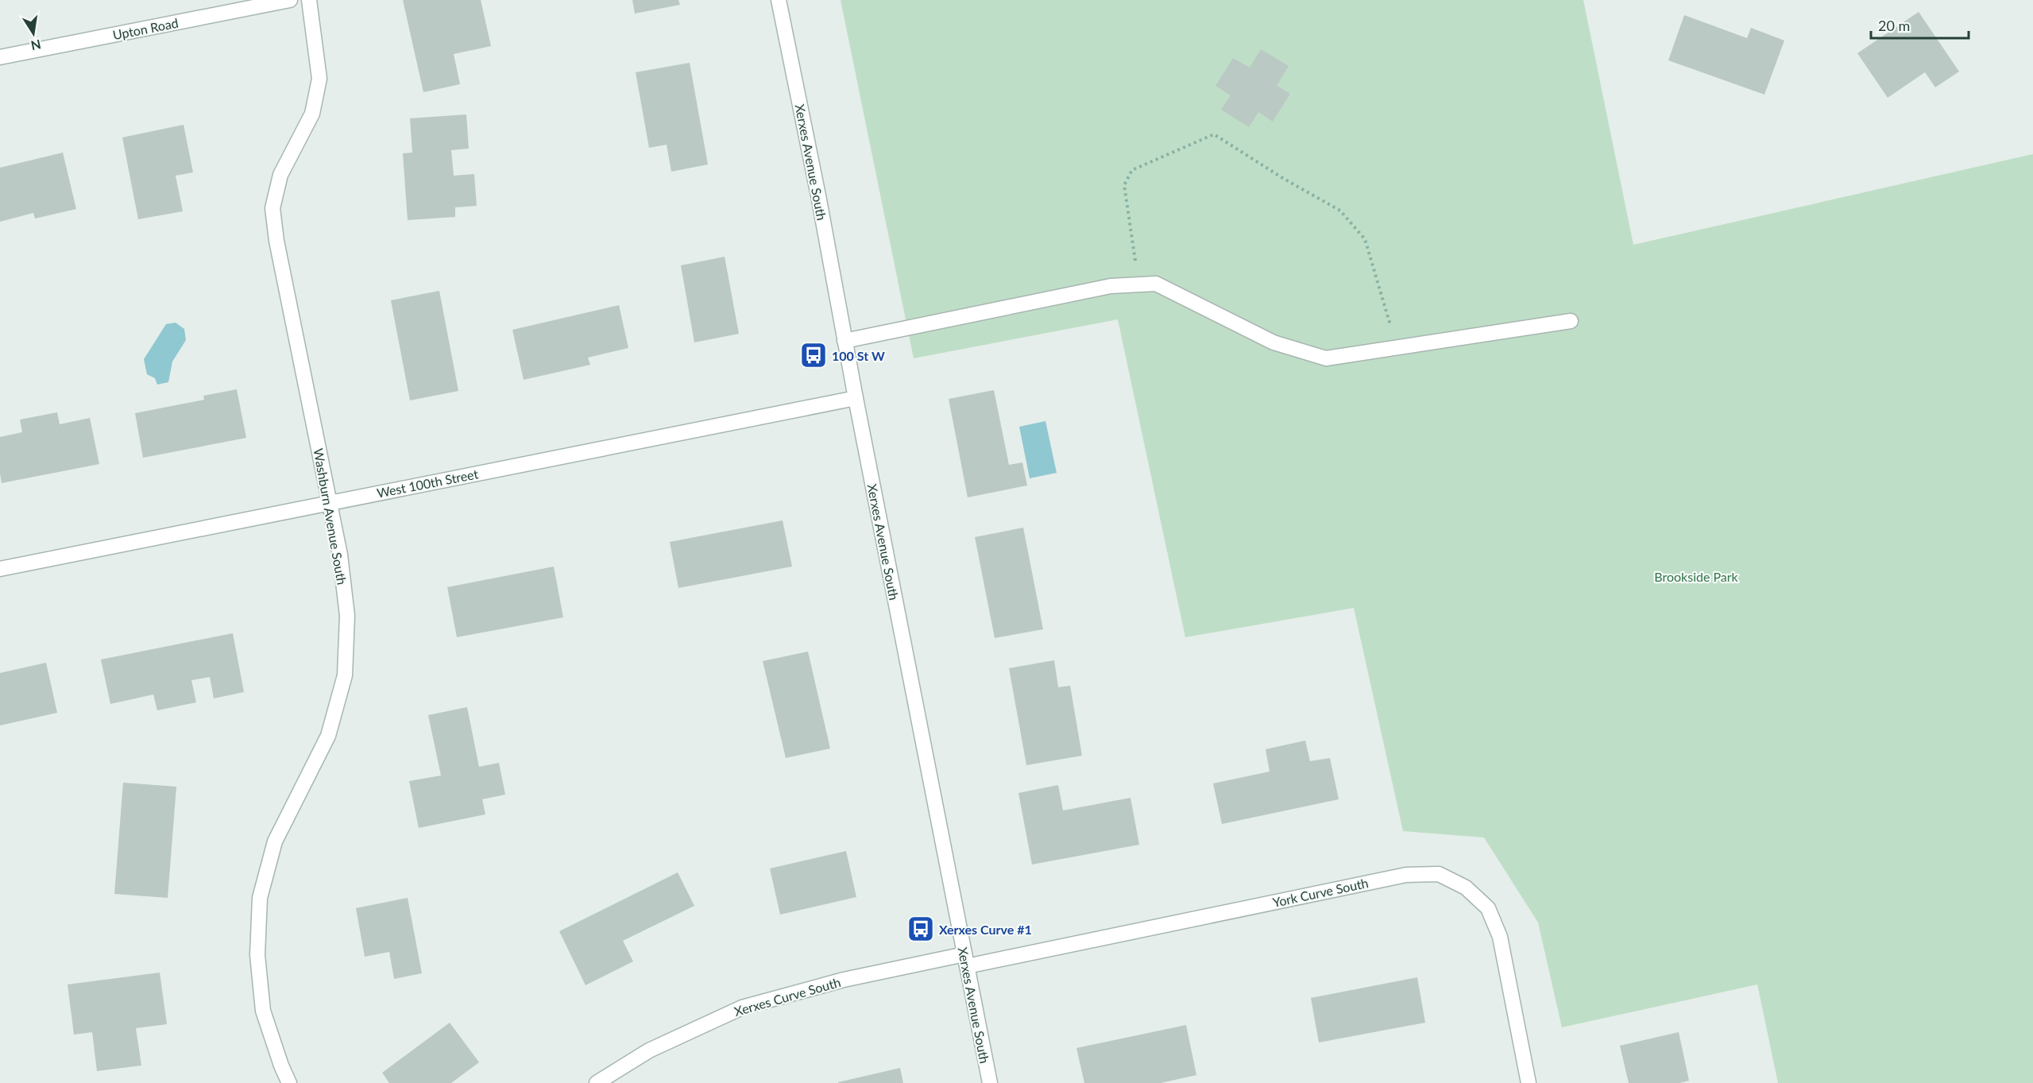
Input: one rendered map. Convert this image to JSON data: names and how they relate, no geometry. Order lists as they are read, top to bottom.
{
  "streets": {
    "street": [
      "Upton Road",
      "Xerxes Avenue South",
      "West 100th Street",
      "Washburn Avenue South",
      "York Curve South",
      "Xerxes Curve South"
    ]
  },
  "crossings": [
    ["Xerxes Avenue South", "West 100th Street"],
    ["Xerxes Avenue South", "York Curve South"],
    ["Xerxes Avenue South", "Xerxes Curve South"],
    ["West 100th Street", "Washburn Avenue South"],
    ["York Curve South", "Xerxes Curve South"]
  ],
  "parks": ["Brookside Park"],
  "places": {
    "bus stop": ["100 St W", "Xerxes Curve #1"]
  },
  "scale_bar": "20 m",
  "north": "bottom"
}
